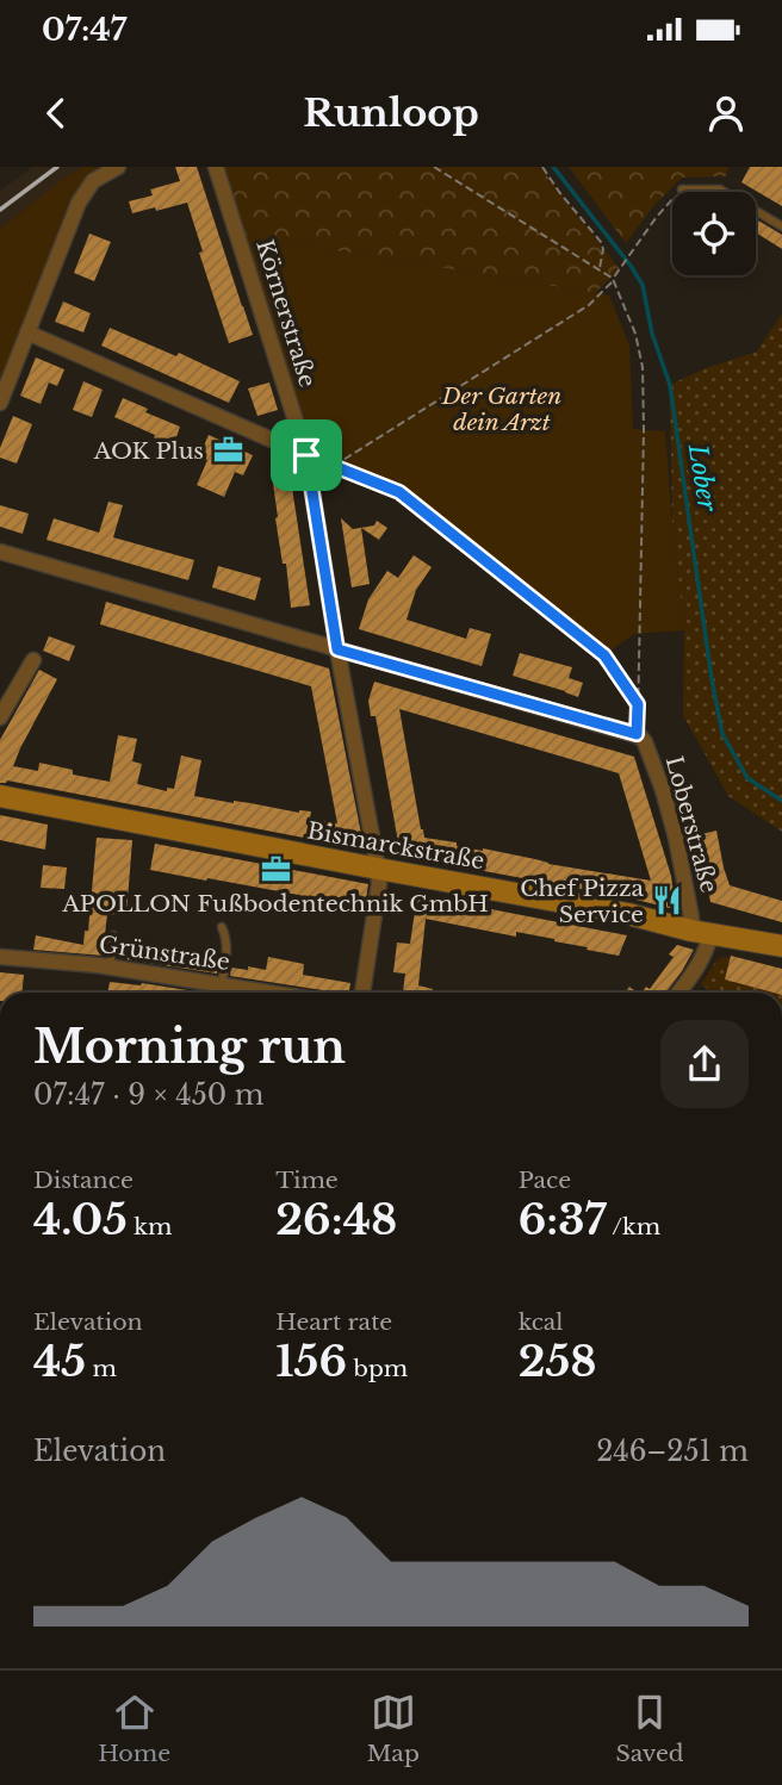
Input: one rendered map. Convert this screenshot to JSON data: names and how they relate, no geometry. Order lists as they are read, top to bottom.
{
  "streets": {
    "street": [
      "Körnerstraße",
      "Loberstraße",
      "Bismarckstraße",
      "Grünstraße"
    ]
  },
  "crossings": [
    ["Körnerstraße", "Bismarckstraße"],
    ["Loberstraße", "Bismarckstraße"]
  ],
  "water": ["Lober"],
  "parks": ["Der Garten dein Arzt"],
  "places": {
    "office": ["AOK Plus", "APOLLON Fußbodentechnik GmbH"],
    "restaurant": ["Chef Pizza Service"]
  },
  "page": {
    "status": "07:47",
    "header": "Runloop",
    "heading": ["Morning run", "07:47 · 9 × 450 m"],
    "stats": [
      ["Distance", "4.05 km"],
      ["Time", "26:48"],
      ["Pace", "6:37 /km"],
      ["Elevation", "45 m"],
      ["Heart rate", "156 bpm"],
      ["kcal", "258"]
    ],
    "chart": ["Elevation", "246–251 m"],
    "tabs": ["Home", "Map", "Saved"]
  }
}
